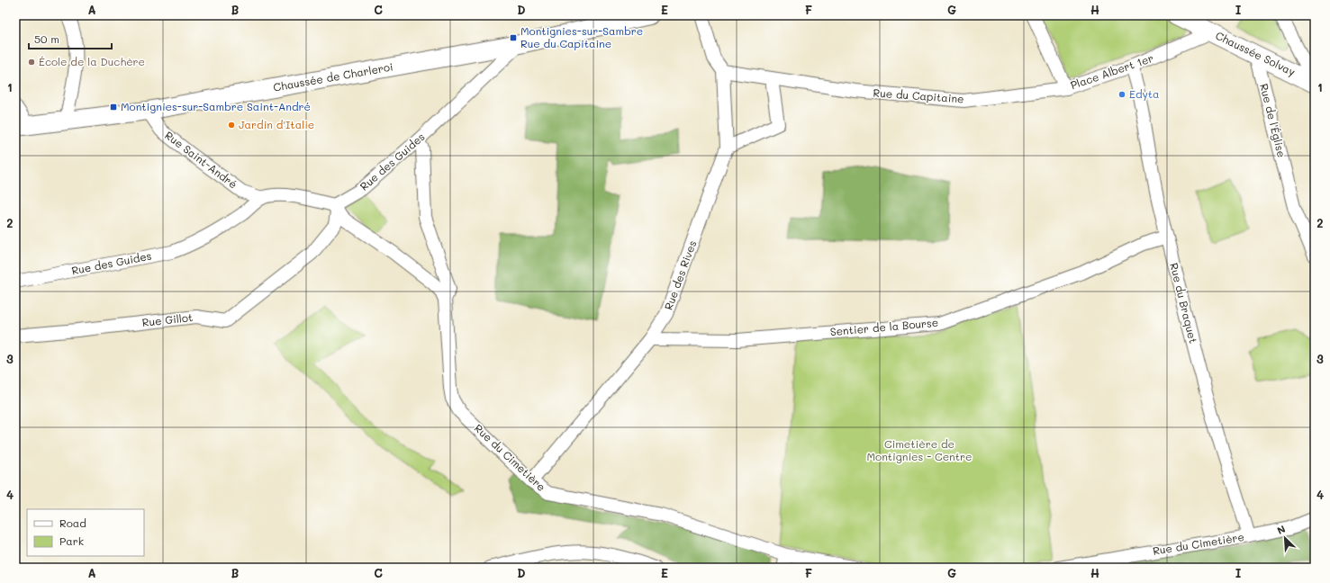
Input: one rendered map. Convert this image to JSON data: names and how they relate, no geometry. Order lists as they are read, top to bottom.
{
  "streets": {
    "main road": ["Chaussée Solvay", "Chaussée de Charleroi"],
    "street": [
      "Place Albert 1er",
      "Rue du Capitaine",
      "Rue de l'Église",
      "Rue Saint-André",
      "Rue des Guides",
      "Rue des Rives",
      "Rue du Braquet",
      "Rue Gillot",
      "Sentier de la Bourse",
      "Rue du Cimetière"
    ]
  },
  "crossings": [
    ["Chaussée Solvay", "Place Albert 1er"],
    ["Chaussée Solvay", "Rue de l'Église"],
    ["Place Albert 1er", "Rue du Capitaine"],
    ["Place Albert 1er", "Rue du Braquet"],
    ["Chaussée de Charleroi", "Rue Saint-André"],
    ["Chaussée de Charleroi", "Rue des Guides"],
    ["Rue du Capitaine", "Rue des Rives"],
    ["Rue Saint-André", "Rue des Guides"],
    ["Rue des Guides", "Rue Gillot"],
    ["Rue des Guides", "Rue du Cimetière"],
    ["Rue des Rives", "Sentier de la Bourse"],
    ["Rue des Rives", "Rue du Cimetière"],
    ["Rue du Braquet", "Sentier de la Bourse"],
    ["Rue du Braquet", "Rue du Cimetière"]
  ],
  "parks": ["Cimetière de Montignies - Centre"],
  "places": {
    "transit": ["Montignies-sur-Sambre Rue du Capitaine", "Montignies-sur-Sambre Saint-André"],
    "other": ["École de la Duchère", "Edyta", "Jardin d'Italie"]
  },
  "legend": ["Road", "Park"],
  "scale_bar": "50 m",
  "north": "top left",
  "grid": {
    "columns": [
      "A",
      "B",
      "C",
      "D",
      "E",
      "F",
      "G",
      "H",
      "I"
    ],
    "rows": [
      "1",
      "2",
      "3",
      "4"
    ]
  }
}
